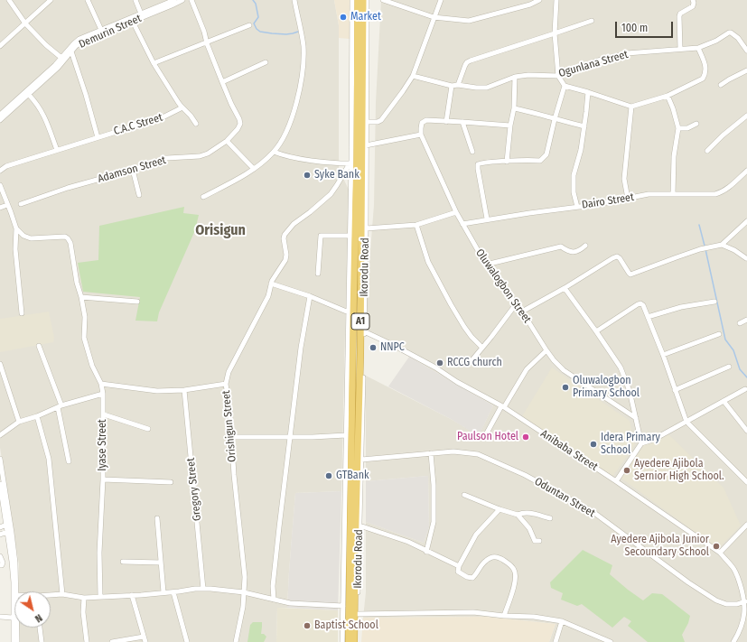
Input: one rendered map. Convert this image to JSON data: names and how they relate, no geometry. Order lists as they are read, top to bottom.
{
  "streets": {
    "highway": ["Ikorodu Road", "A1"],
    "street": [
      "Demurin Street",
      "Ogunlana Street",
      "C.A.C Street",
      "Adamson Street",
      "Dairo Street",
      "Oluwalogbon Street",
      "Orishigun Street",
      "Iyase Street",
      "Anibaba Street",
      "Gregory Street",
      "Oduntan Street"
    ]
  },
  "crossings": [
    ["Dairo Street", "Oluwalogbon Street"],
    ["Ikorodu Road", "Orishigun Street"],
    ["Ikorodu Road", "Anibaba Street"],
    ["Ikorodu Road", "Oduntan Street"],
    ["Anibaba Street", "Oduntan Street"]
  ],
  "districts": ["Orisigun"],
  "places": [
    "Market",
    "Syke Bank",
    "NNPC",
    "RCCG church",
    "Oluwalogbon Primary School",
    "Paulson Hotel",
    "Idera Primary School",
    "Ayedere Ajibola Sernior High School.",
    "GTBank",
    "Ayedere Ajibola Junior Secoundary School",
    "Baptist School"
  ],
  "scale_bar": "100 m",
  "north": "bottom right"
}
